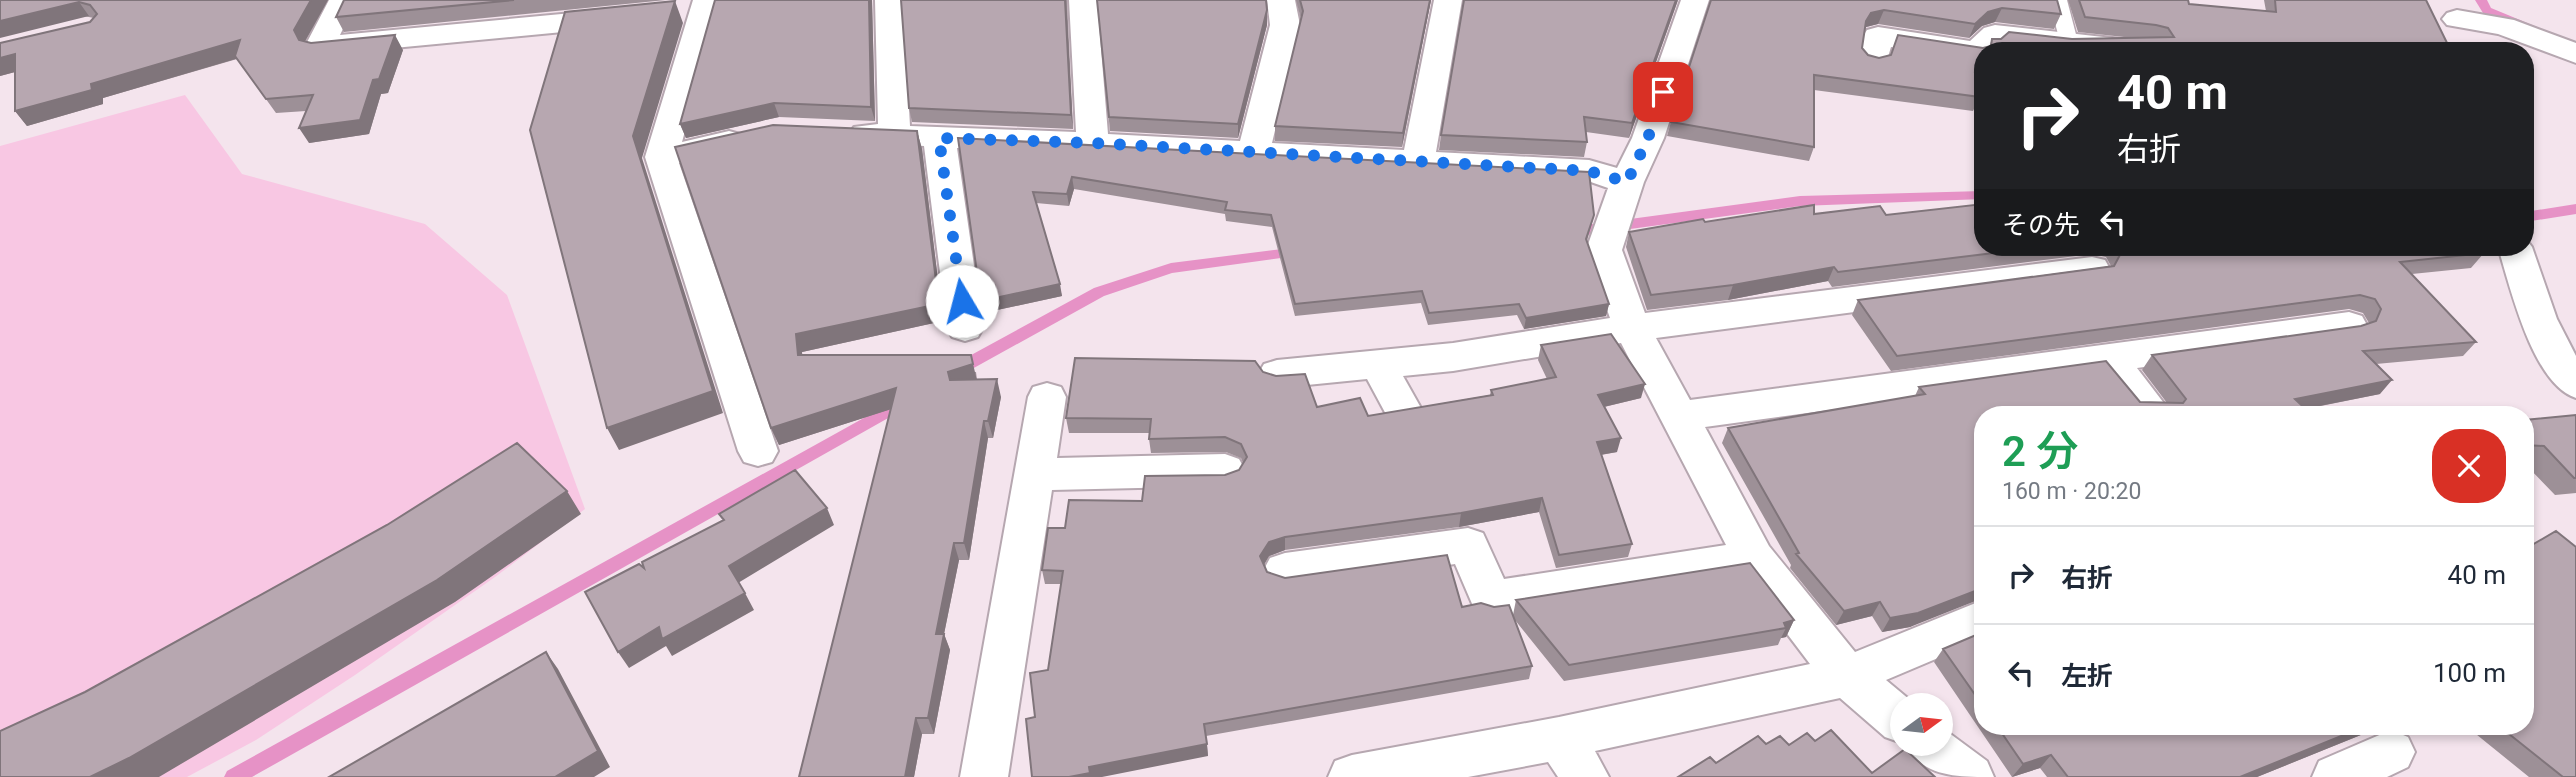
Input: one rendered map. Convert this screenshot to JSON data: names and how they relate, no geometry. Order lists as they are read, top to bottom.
{
  "north": "right",
  "page": {
    "turn": ["40 m", "右折"],
    "then": "その先",
    "heading": ["2 分", "160 m · 20:20"],
    "list": [
      {
        "name": "右折",
        "value": "40 m"
      },
      {
        "name": "左折",
        "value": "100 m"
      }
    ]
  }
}
